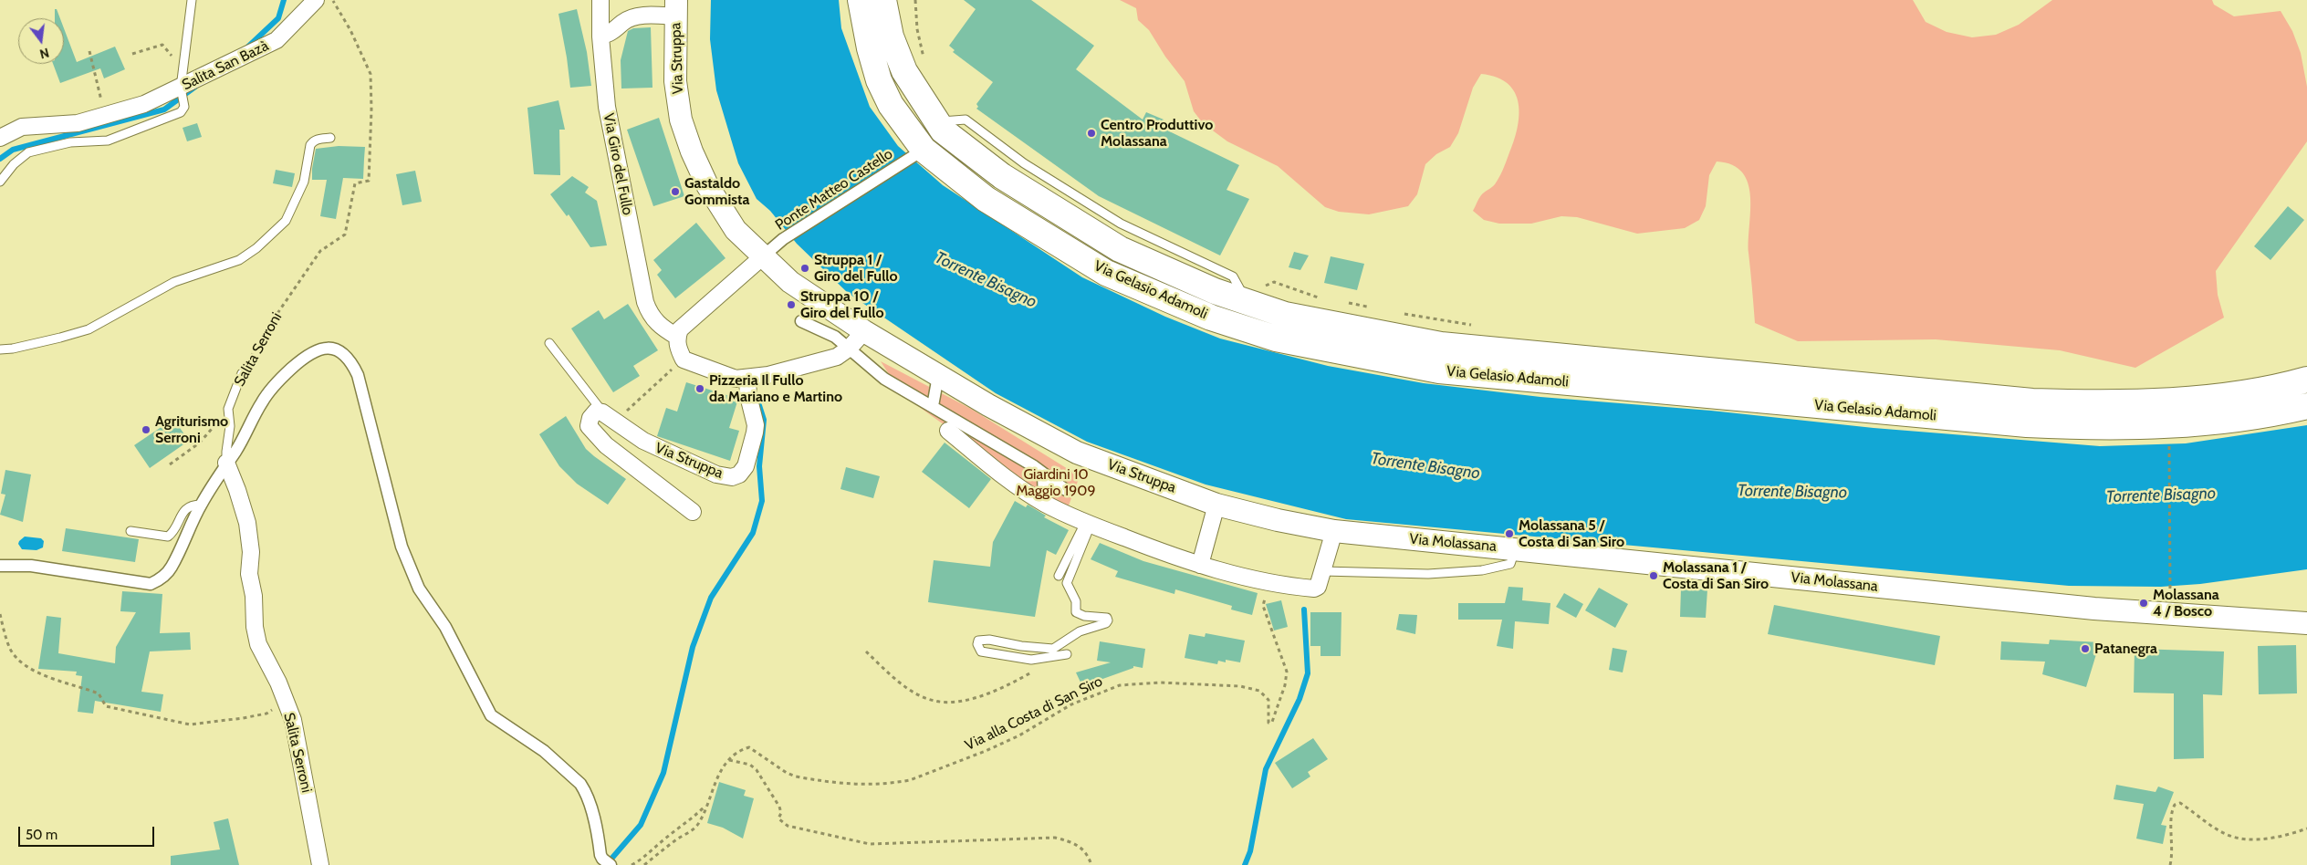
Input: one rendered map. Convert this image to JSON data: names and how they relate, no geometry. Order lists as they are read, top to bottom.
{
  "streets": {
    "main road": ["Via Struppa", "Via Gelasio Adamoli", "Via Molassana"],
    "street": [
      "Salita San Bazà",
      "Via Giro del Fullo",
      "Ponte Matteo Castello",
      "Salita Serroni"
    ],
    "path": ["Via alla Costa di San Siro"]
  },
  "crossings": [
    ["Via Struppa", "Ponte Matteo Castello"],
    ["Via Struppa", "Via Molassana"],
    ["Ponte Matteo Castello", "Via Gelasio Adamoli"]
  ],
  "water": ["Torrente Bisagno"],
  "parks": ["Giardini 10 Maggio 1909"],
  "places": [
    "Centro Produttivo Molassana",
    "Gastaldo Gommista",
    "Struppa 1 / Giro del Fullo",
    "Struppa 10 / Giro del Fullo",
    "Pizzeria Il Fullo da Mariano e Martino",
    "Agriturismo Serroni",
    "Molassana 5 / Costa di San Siro",
    "Molassana 1 / Costa di San Siro",
    "Molassana 4 / Bosco",
    "Patanegra"
  ],
  "scale_bar": "50 m",
  "north": "bottom"
}
